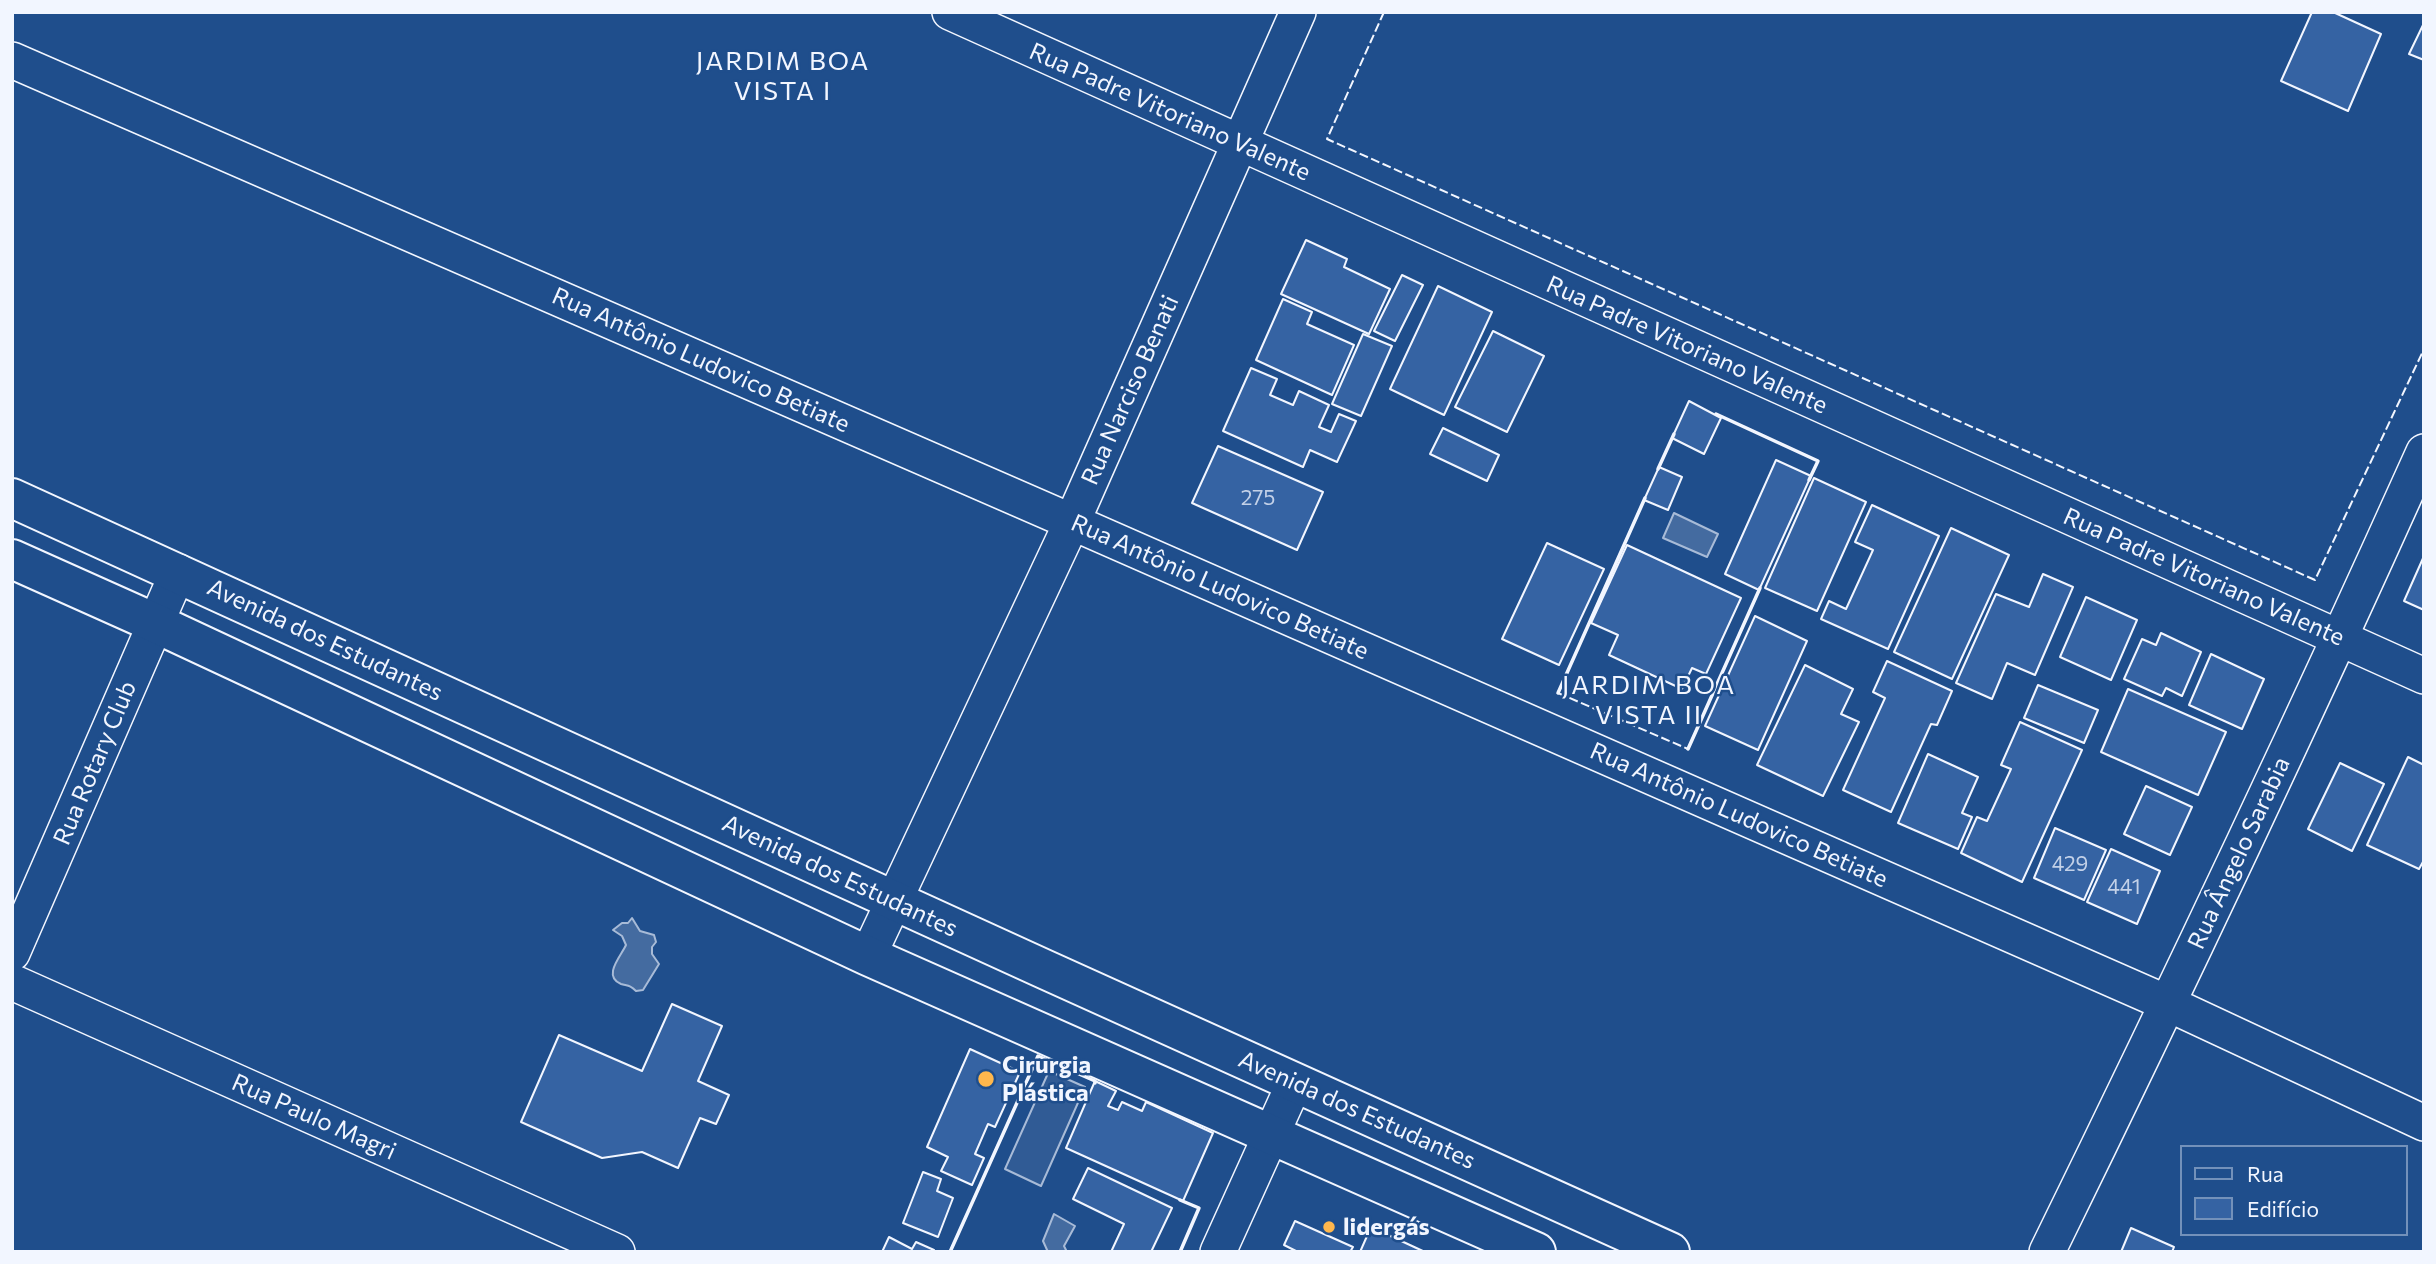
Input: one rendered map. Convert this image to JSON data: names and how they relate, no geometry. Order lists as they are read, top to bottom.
{
  "streets": {
    "street": [
      "Rua Padre Vitoriano Valente",
      "Rua Antônio Ludovico Betiate",
      "Rua Narciso Benati",
      "Avenida dos Estudantes",
      "Rua Rotary Club",
      "Rua Ângelo Sarabia",
      "Rua Paulo Magri"
    ]
  },
  "crossings": [
    ["Rua Padre Vitoriano Valente", "Rua Narciso Benati"],
    ["Rua Padre Vitoriano Valente", "Rua Ângelo Sarabia"],
    ["Rua Antônio Ludovico Betiate", "Rua Narciso Benati"],
    ["Rua Antônio Ludovico Betiate", "Rua Ângelo Sarabia"],
    ["Rua Narciso Benati", "Avenida dos Estudantes"],
    ["Avenida dos Estudantes", "Rua Rotary Club"]
  ],
  "districts": ["JARDIM BOA VISTA I", "JARDIM BOA VISTA II"],
  "places": ["Cirurgia Plástica", "lidergás"],
  "house_numbers": ["275", "429", "441"],
  "legend": ["Rua", "Edifício"]
}
